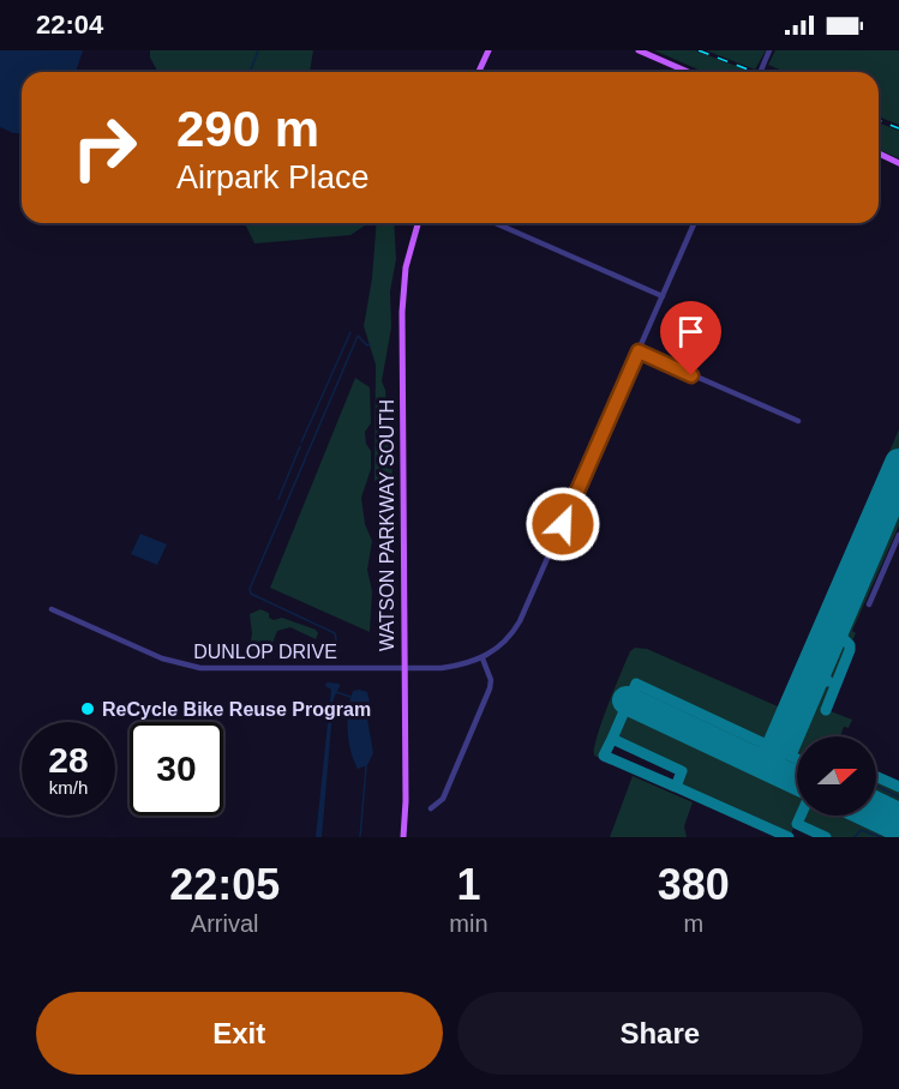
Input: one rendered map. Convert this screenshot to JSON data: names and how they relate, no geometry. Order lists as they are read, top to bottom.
{
  "streets": {
    "main road": ["WATSON PARKWAY SOUTH"],
    "street": ["DUNLOP DRIVE"]
  },
  "crossings": [
    ["WATSON PARKWAY SOUTH", "DUNLOP DRIVE"]
  ],
  "places": ["ReCycle Bike Reuse Program"],
  "north": "right",
  "page": {
    "status": "22:04",
    "turn": ["290 m", "Airpark Place"],
    "speed": "28 km/h",
    "limit": "30",
    "eta": [
      "22:05",
      "Arrival",
      "1",
      "min",
      "380",
      "m"
    ],
    "buttons": ["Exit", "Share"]
  }
}
